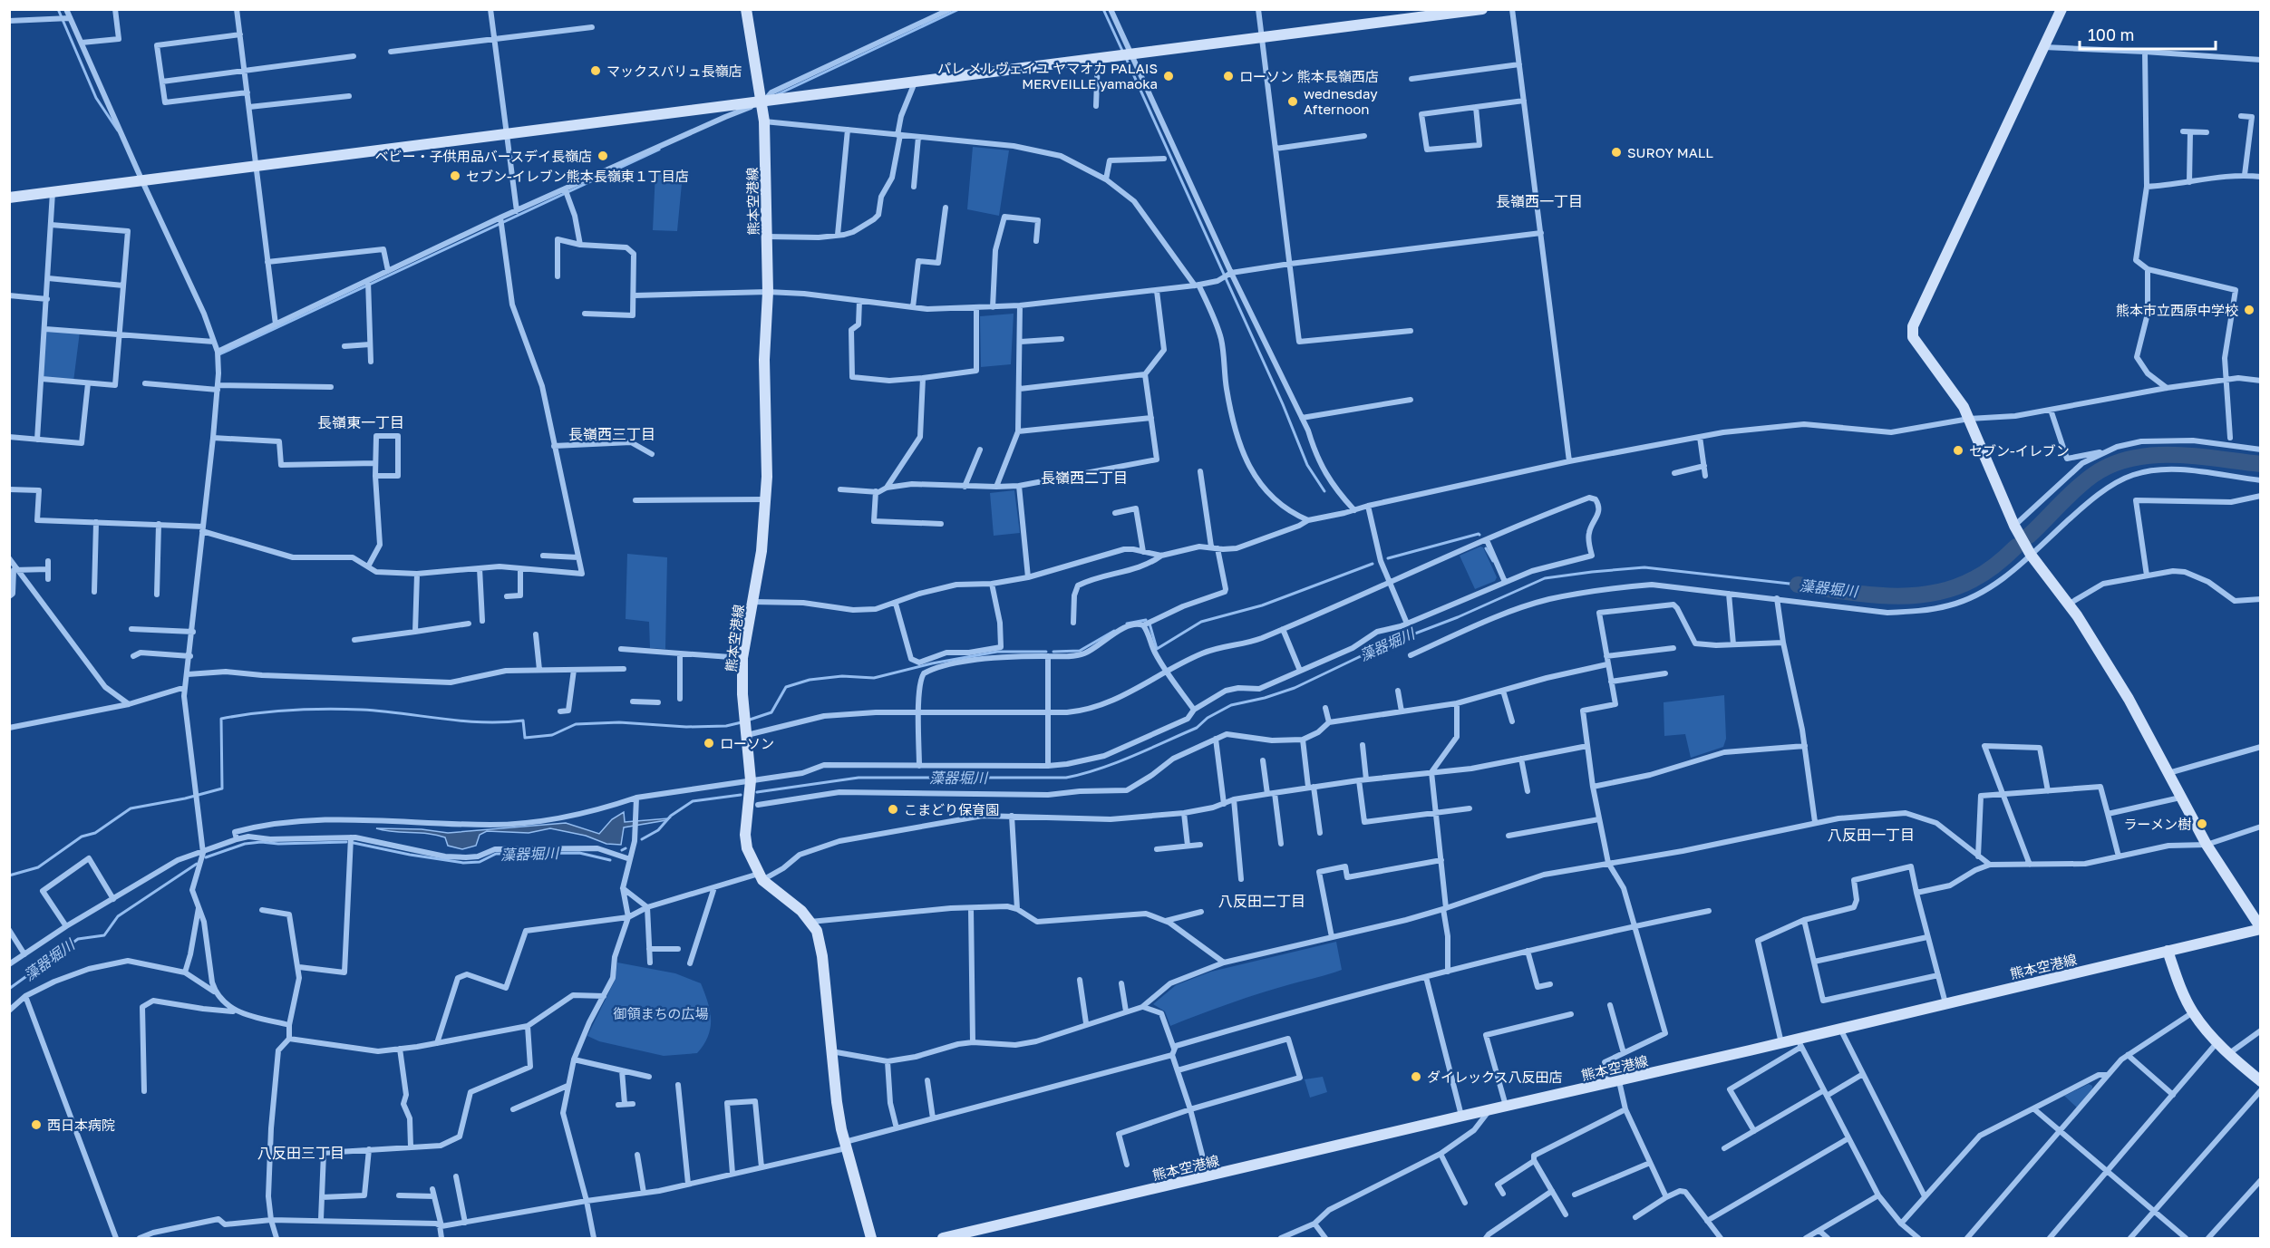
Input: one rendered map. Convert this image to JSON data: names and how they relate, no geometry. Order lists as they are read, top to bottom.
{
  "streets": {
    "street": ["熊本空港線"]
  },
  "districts": [
    "長嶺西一丁目",
    "長嶺東一丁目",
    "長嶺西三丁目",
    "長嶺西二丁目",
    "八反田一丁目",
    "八反田二丁目",
    "八反田三丁目"
  ],
  "water": ["藻器堀川"],
  "parks": ["御領まちの広場"],
  "places": [
    "マックスバリュ長嶺店",
    "パレ メルヴェイユ ヤマオカ PALAIS MERVEILLE yamaoka",
    "ローソン 熊本長嶺西店",
    "wednesday Afternoon",
    "SUROY MALL",
    "ベビー・子供用品バースデイ長嶺店",
    "セブン-イレブン熊本長嶺東１丁目店",
    "熊本市立西原中学校",
    "セブン-イレブン",
    "ローソン",
    "こまどり保育園",
    "ラーメン樹",
    "ダイレックス八反田店",
    "西日本病院"
  ],
  "scale_bar": "100 m"
}
